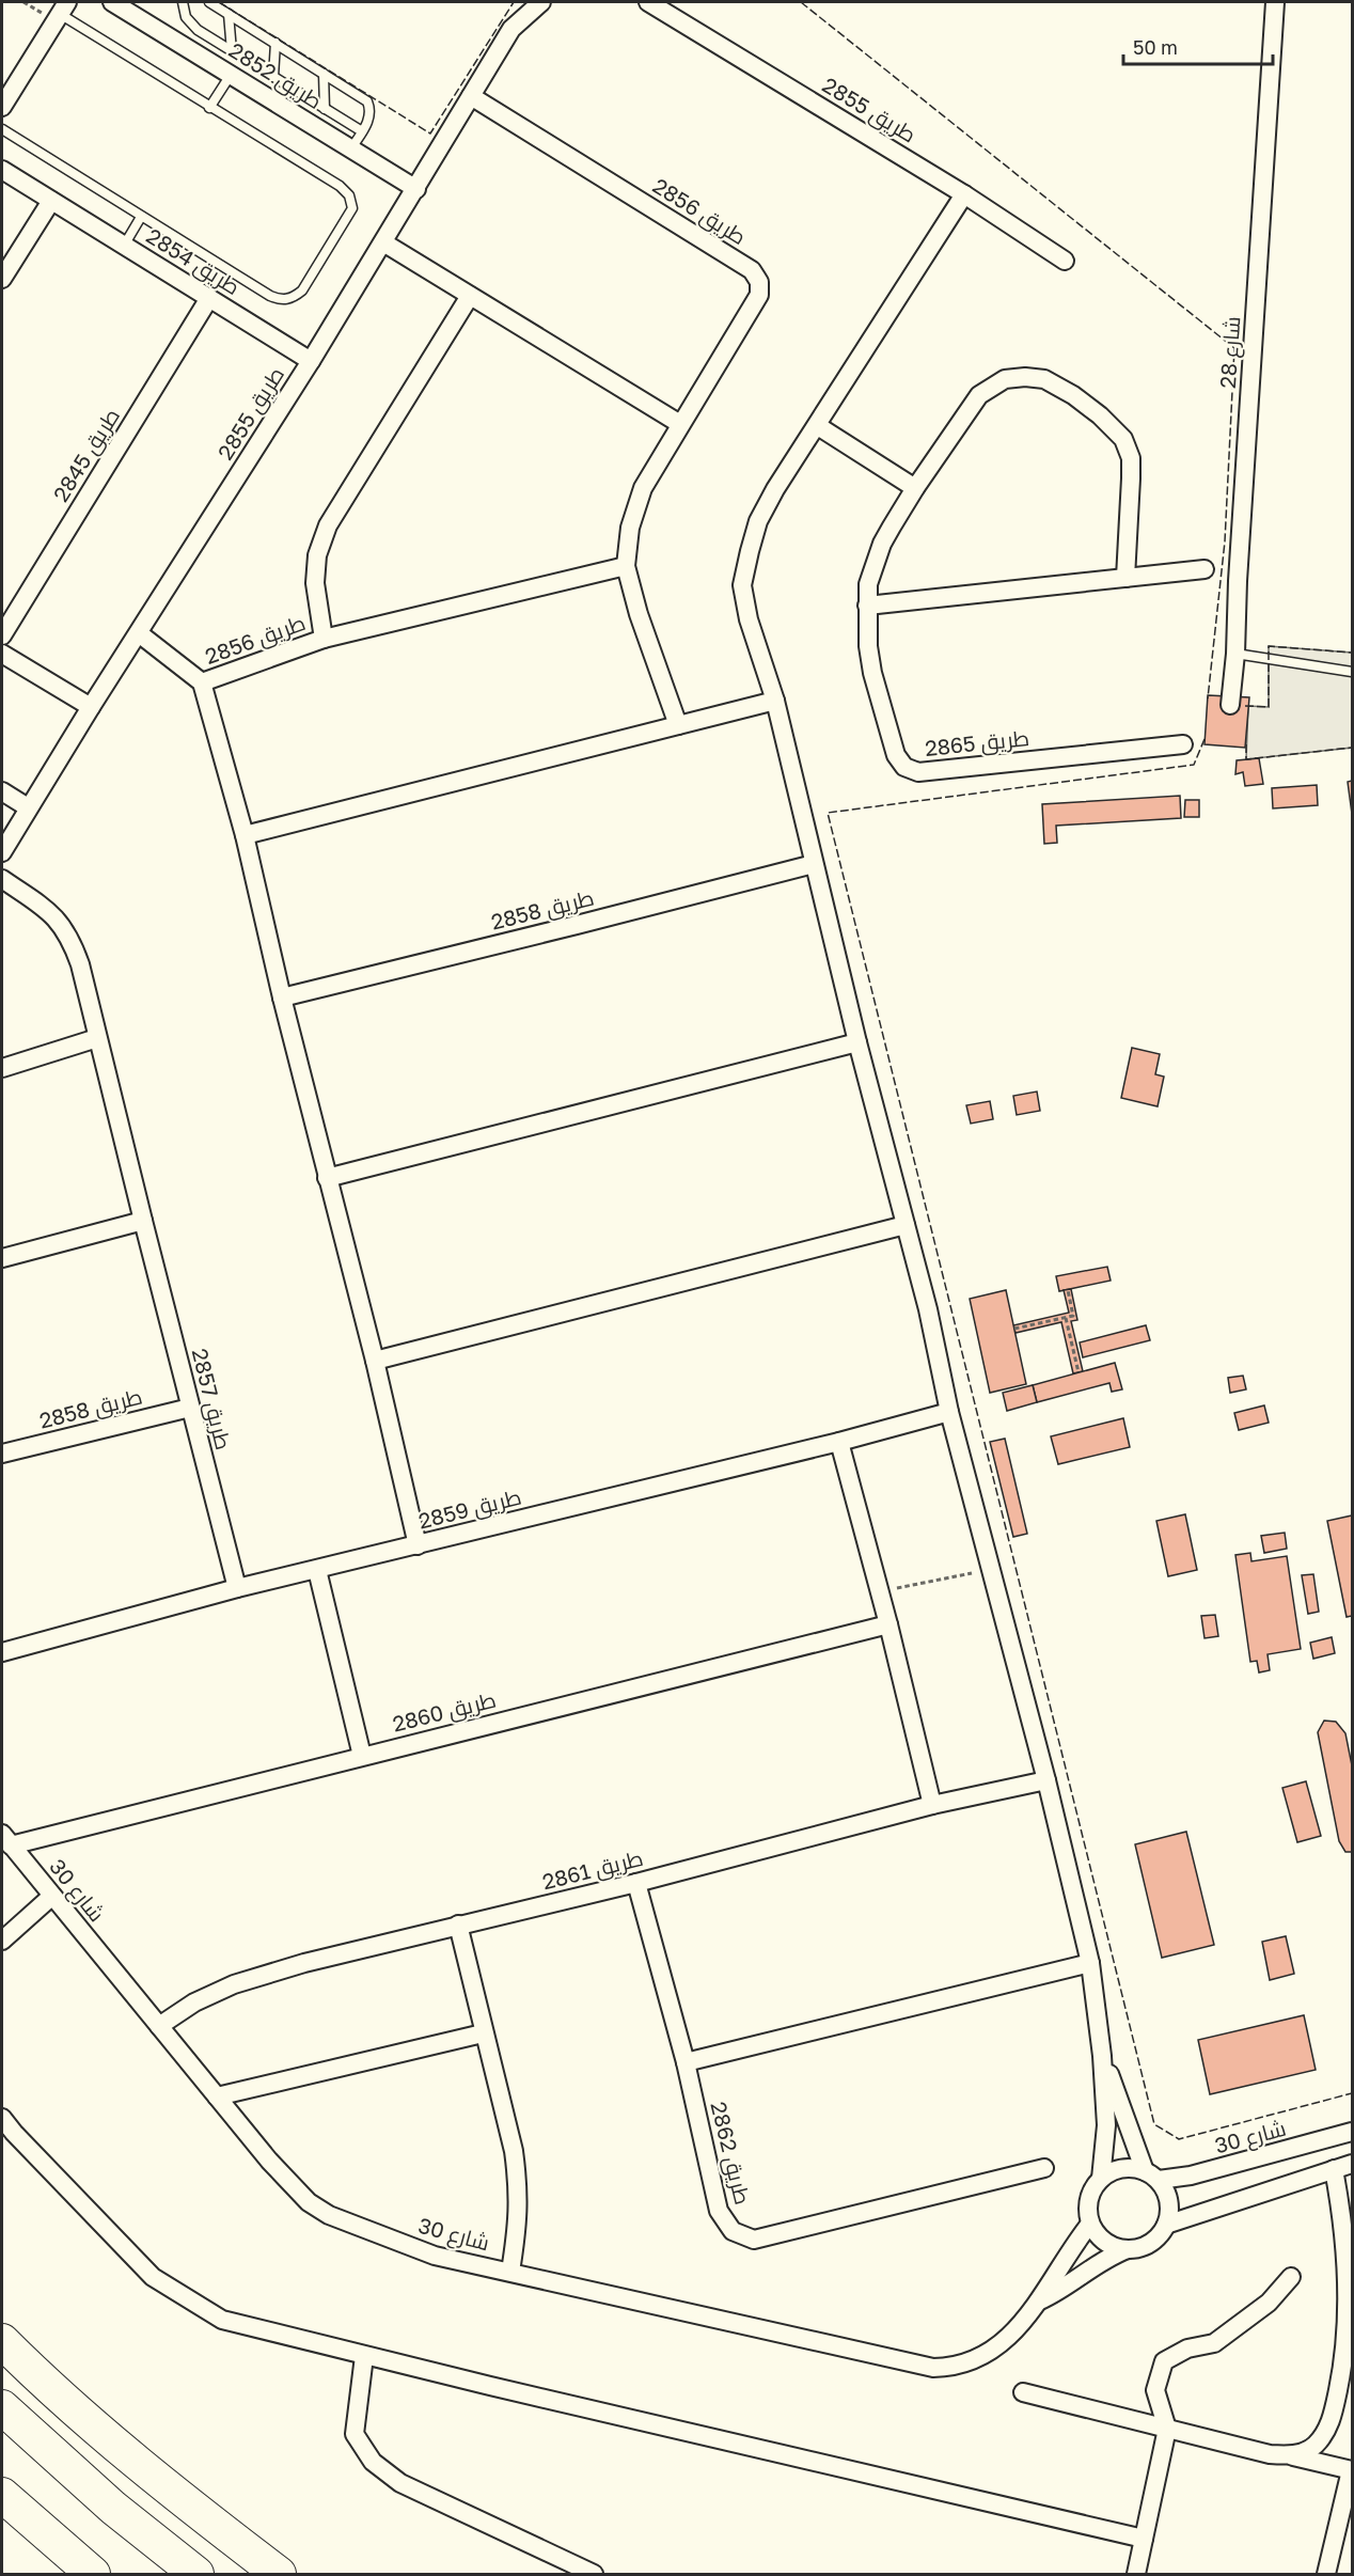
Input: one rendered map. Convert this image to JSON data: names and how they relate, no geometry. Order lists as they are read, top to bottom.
{
  "streets": {
    "street": [
      "طريق 2852",
      "طريق 2855",
      "طريق 2856",
      "طريق 2854",
      "شارع 28",
      "طريق 2845",
      "طريق 2865",
      "طريق 2858",
      "طريق 2857",
      "طريق 2859",
      "طريق 2860",
      "طريق 2861",
      "شارع 30",
      "طريق 2862"
    ]
  },
  "crossings": [
    ["طريق 2852", "طريق 2855"],
    ["طريق 2855", "طريق 2856"],
    ["طريق 2855", "طريق 2854"],
    ["طريق 2854", "طريق 2845"],
    ["طريق 2858", "طريق 2857"],
    ["طريق 2857", "طريق 2859"],
    ["طريق 2860", "شارع 30"],
    ["طريق 2861", "شارع 30"],
    ["طريق 2861", "طريق 2862"]
  ],
  "scale_bar": "50 m"
}
